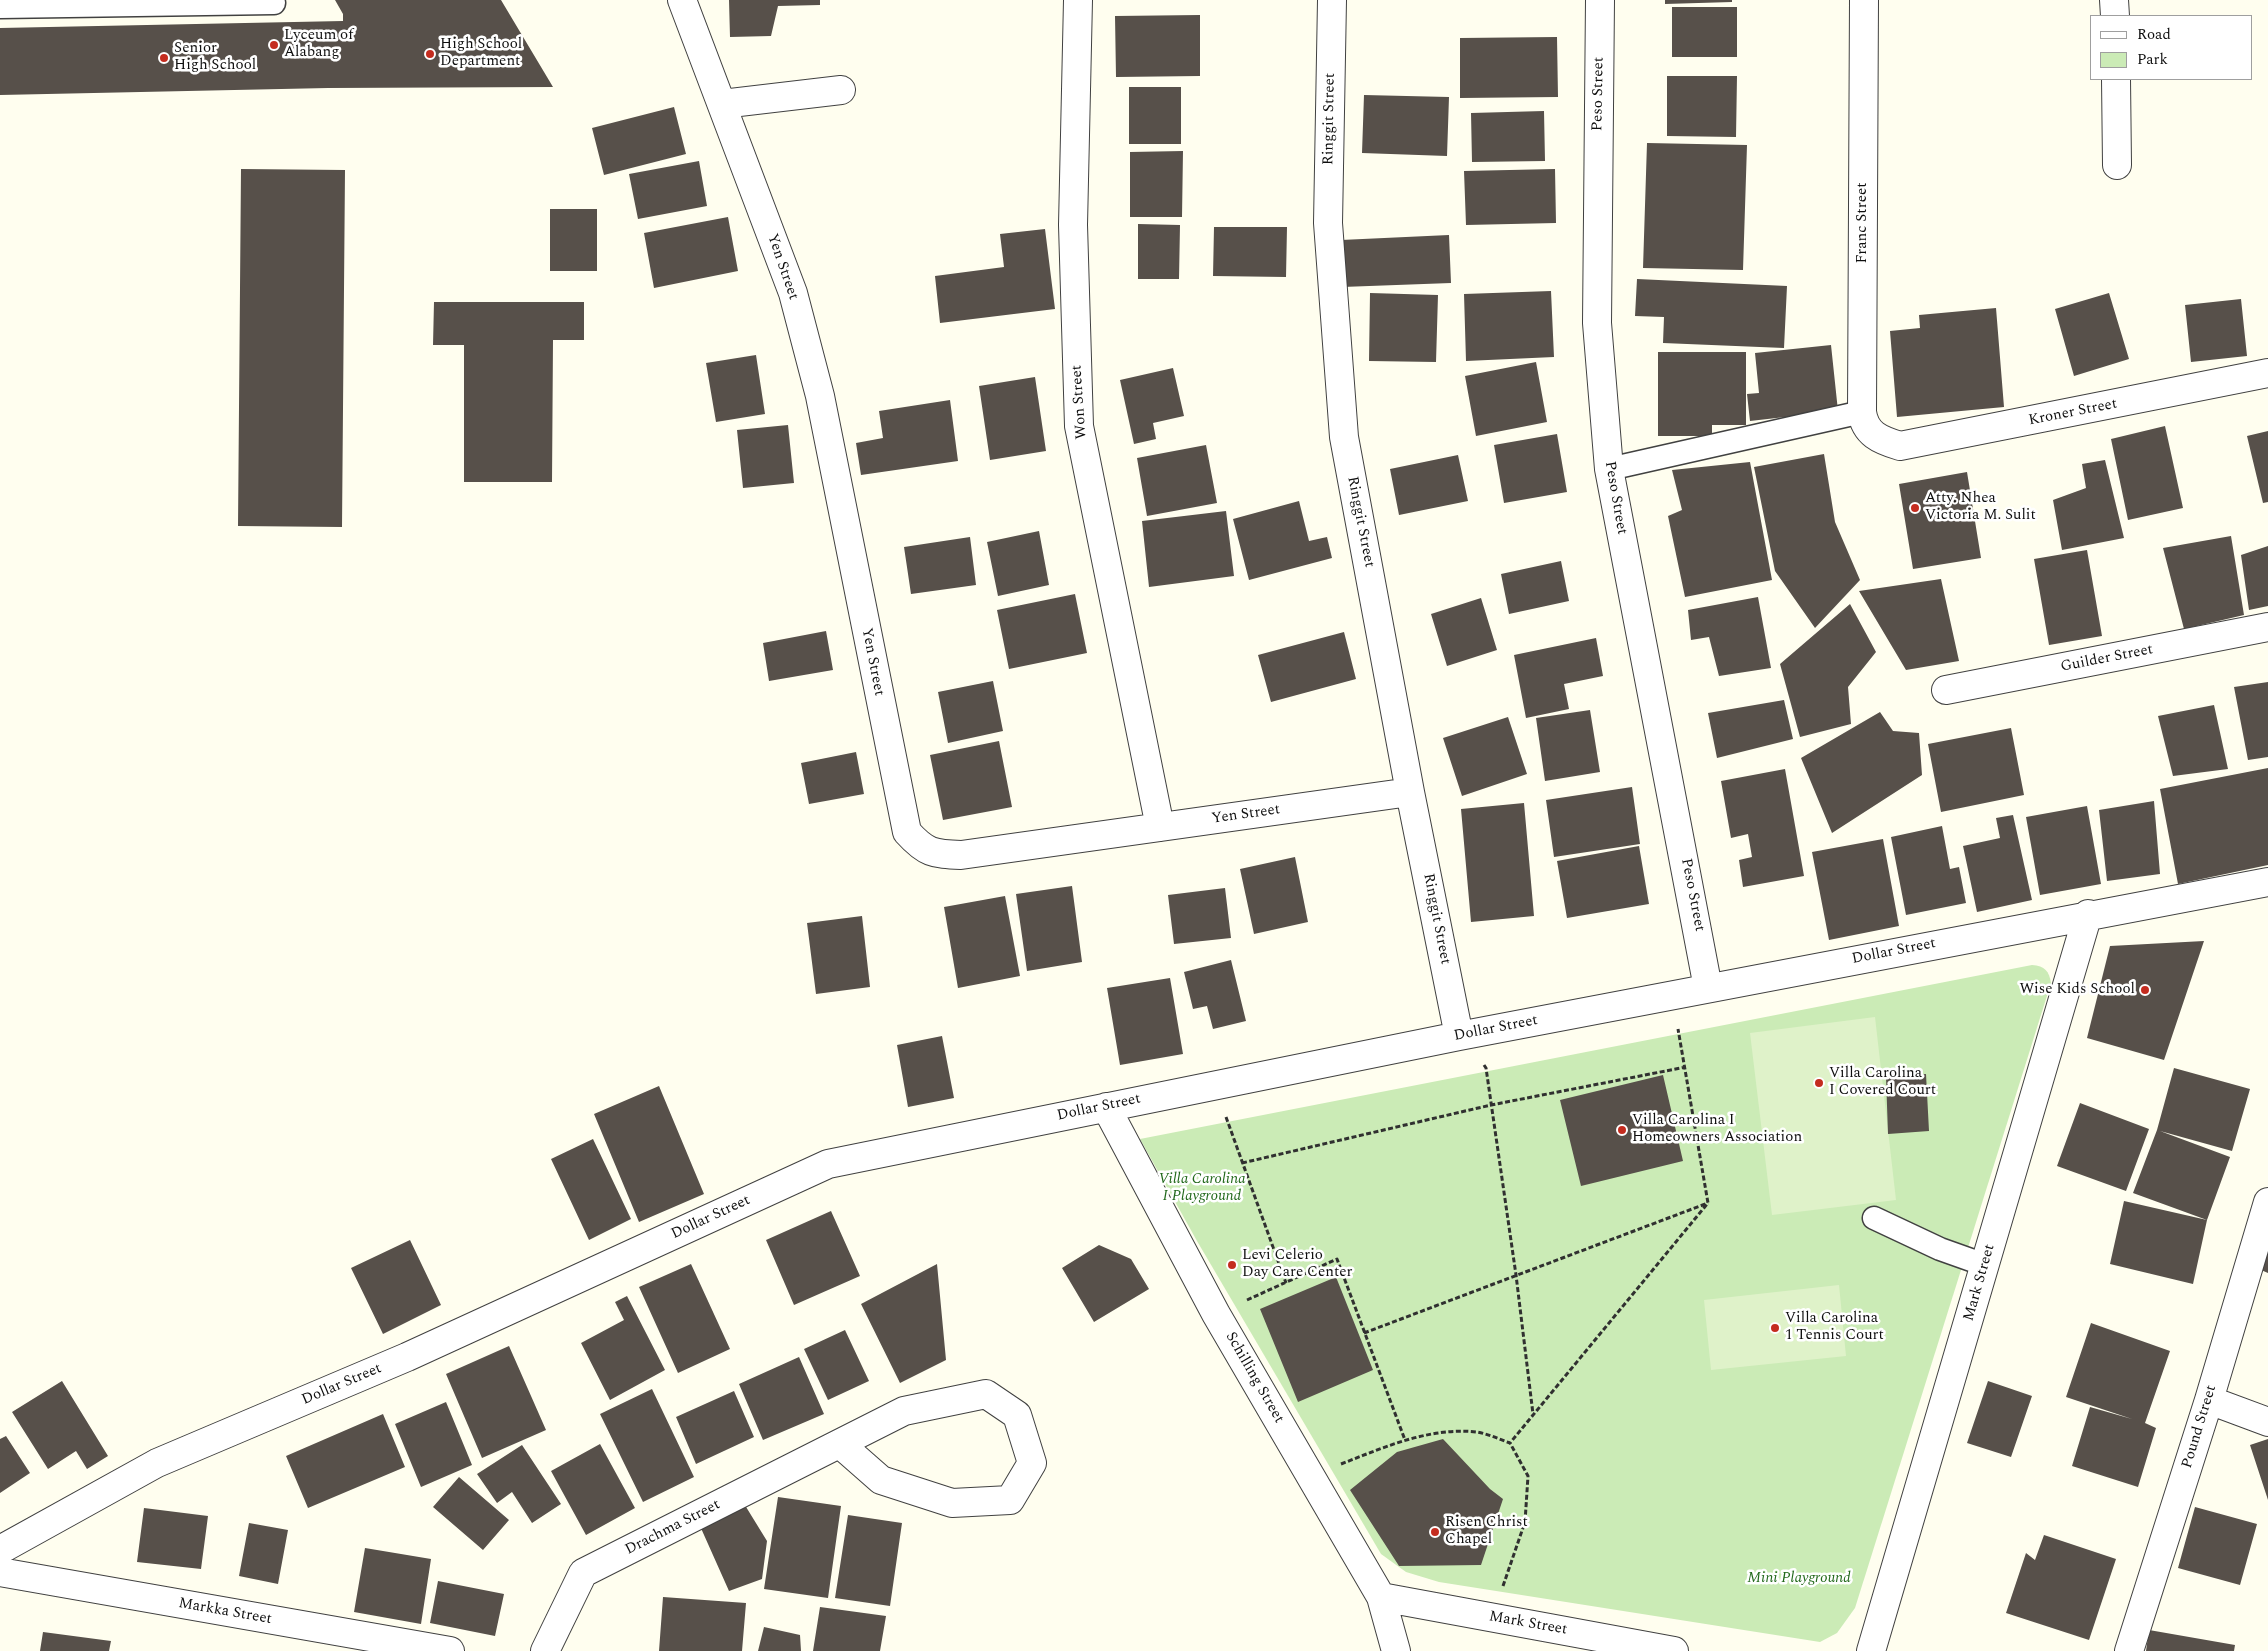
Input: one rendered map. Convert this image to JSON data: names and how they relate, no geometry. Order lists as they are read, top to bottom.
{
  "streets": {
    "street": [
      "Peso Street",
      "Ringgit Street",
      "Franc Street",
      "Yen Street",
      "Won Street",
      "Kroner Street",
      "Guilder Street",
      "Dollar Street",
      "Mark Street",
      "Schilling Street",
      "Pound Street",
      "Drachma Street",
      "Markka Street"
    ]
  },
  "crossings": [
    ["Peso Street", "Dollar Street"],
    ["Ringgit Street", "Yen Street"],
    ["Ringgit Street", "Dollar Street"],
    ["Franc Street", "Kroner Street"],
    ["Yen Street", "Won Street"],
    ["Dollar Street", "Mark Street"],
    ["Dollar Street", "Schilling Street"],
    ["Mark Street", "Schilling Street"]
  ],
  "parks": ["Villa Carolina I Playground", "Mini Playground"],
  "places": [
    "Lyceum of Alabang",
    "High School Department",
    "Senior High School",
    "Atty. Nhea Victoria M. Sulit",
    "Wise Kids School",
    "Villa Carolina I Covered Court",
    "Villa Carolina I Homeowners Association",
    "Levi Celerio Day Care Center",
    "Villa Carolina 1 Tennis Court",
    "Risen Christ Chapel"
  ],
  "legend": ["Road", "Park"]
}
